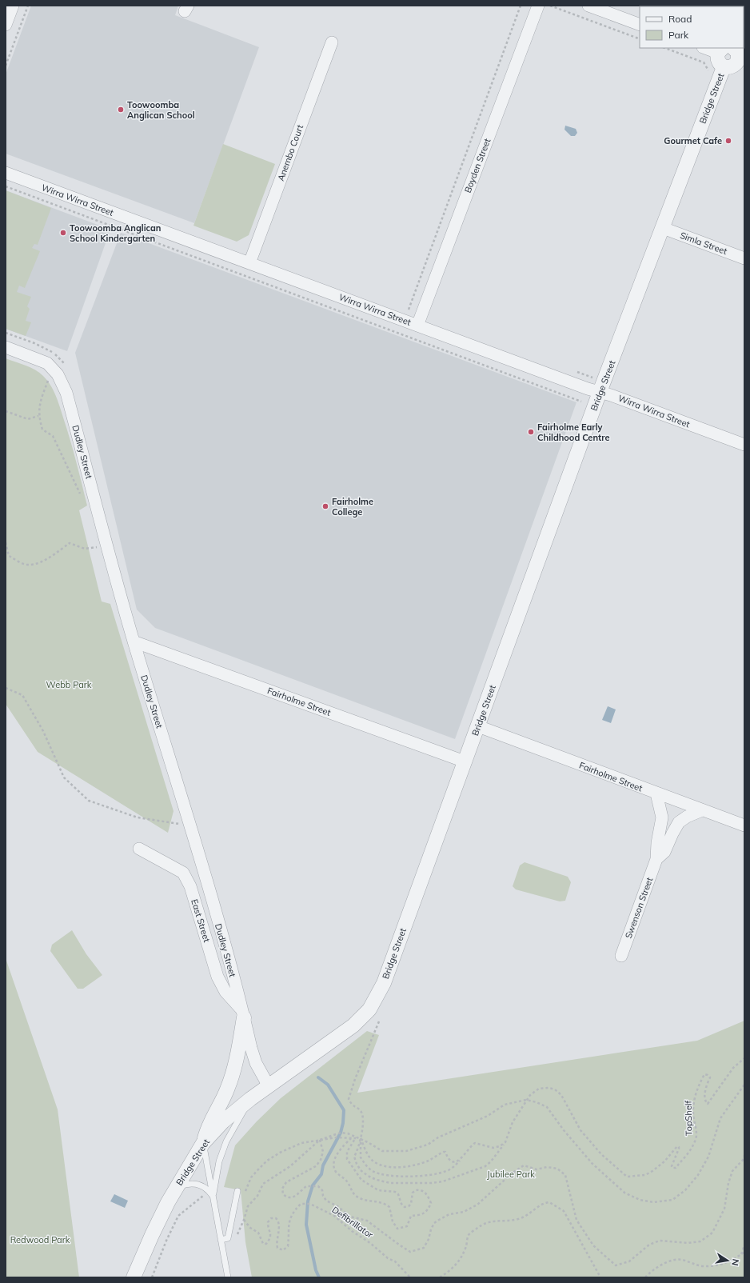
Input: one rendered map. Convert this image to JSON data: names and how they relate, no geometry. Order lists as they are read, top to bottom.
{
  "streets": {
    "street": [
      "Bridge Street",
      "Anembo Court",
      "Boyden Street",
      "Wirra Wirra Street",
      "Simla Street",
      "Dudley Street",
      "Fairholme Street",
      "Swenson Street",
      "East Street"
    ],
    "path": ["TopShelf", "Defibrillator"]
  },
  "crossings": [
    ["Bridge Street", "Wirra Wirra Street"],
    ["Bridge Street", "Simla Street"],
    ["Bridge Street", "Dudley Street"],
    ["Bridge Street", "Fairholme Street"],
    ["Anembo Court", "Wirra Wirra Street"],
    ["Boyden Street", "Wirra Wirra Street"],
    ["Dudley Street", "Fairholme Street"],
    ["Dudley Street", "East Street"],
    ["Fairholme Street", "Swenson Street"]
  ],
  "parks": ["Webb Park", "Jubilee Park", "Redwood Park"],
  "places": [
    "Toowoomba Anglican School",
    "Gourmet Cafe",
    "Toowoomba Anglican School Kindergarten",
    "Fairholme Early Childhood Centre",
    "Fairholme College"
  ],
  "legend": ["Road", "Park"],
  "north": "right"
}
